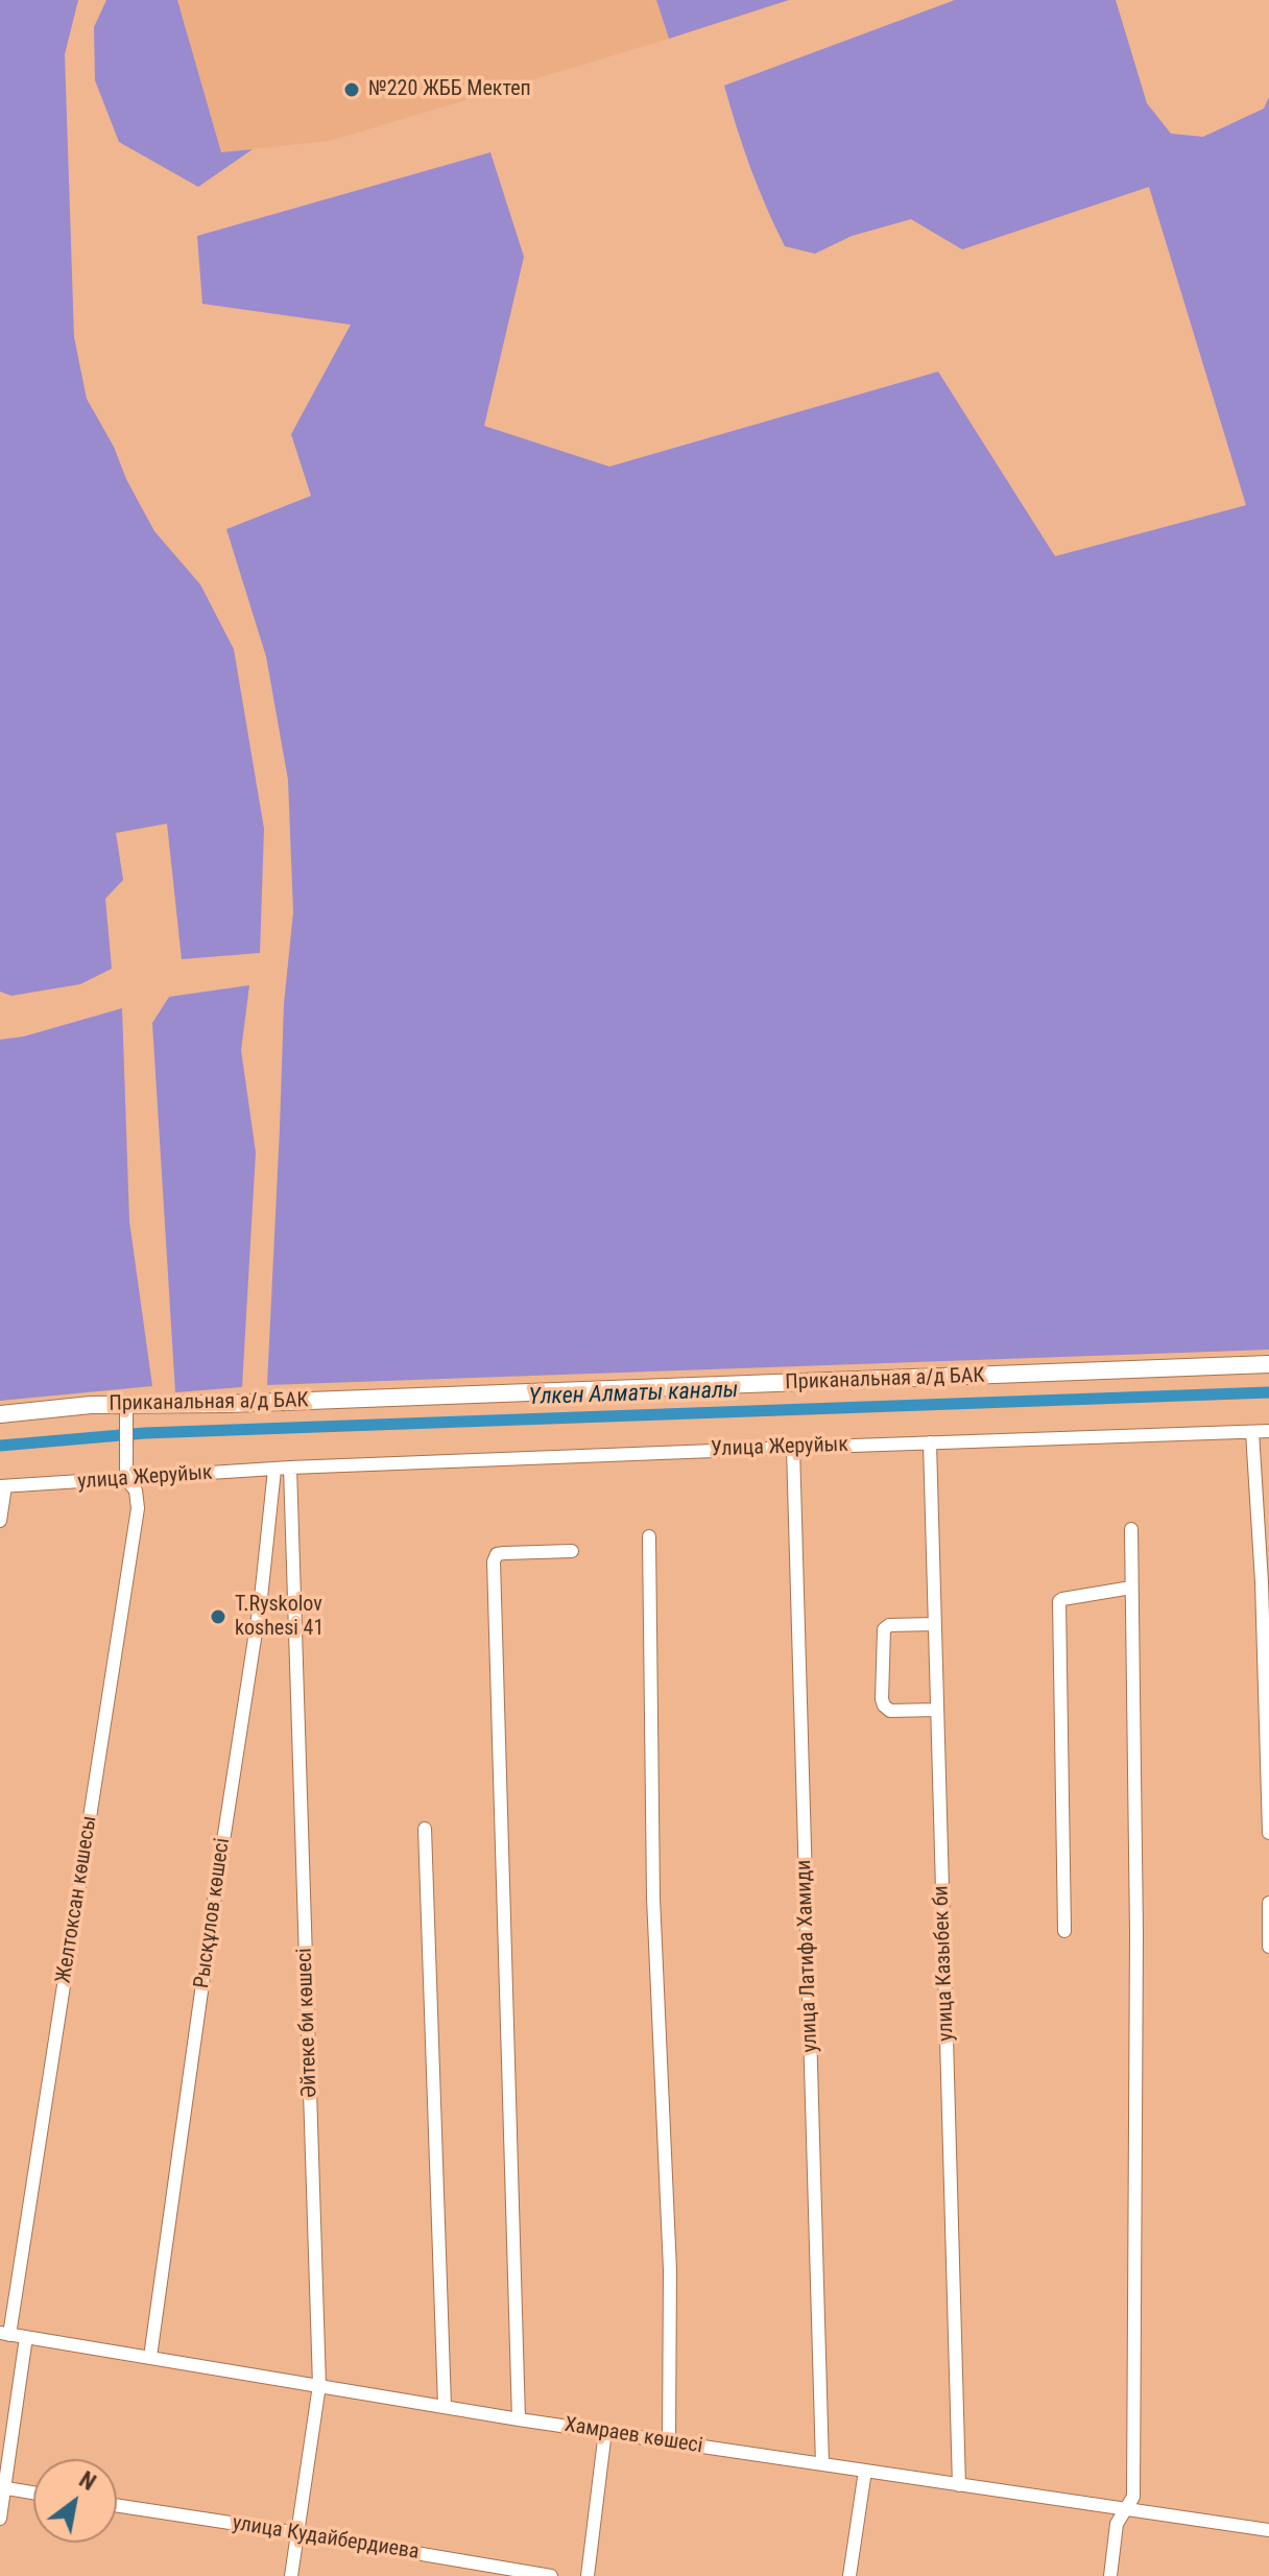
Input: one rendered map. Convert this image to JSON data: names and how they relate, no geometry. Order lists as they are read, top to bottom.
{
  "streets": {
    "street": [
      "Приканальная а/д БАК",
      "Улица Жеруйык",
      "улица Жеруйык",
      "Желтоксан көшесы",
      "Рысқұлов көшесі",
      "улица Латифа Хамиди",
      "улица Казыбек би",
      "Әйтеке би көшесі",
      "Хамраев көшесі",
      "улица Кудайбердиева"
    ]
  },
  "crossings": [
    ["Приканальная а/д БАК", "Желтоксан көшесы"],
    ["Улица Жеруйык", "улица Жеруйык"],
    ["Улица Жеруйык", "улица Латифа Хамиди"],
    ["Улица Жеруйык", "улица Казыбек би"],
    ["Улица Жеруйык", "Әйтеке би көшесі"],
    ["улица Жеруйык", "Желтоксан көшесы"],
    ["улица Жеруйык", "Рысқұлов көшесі"],
    ["улица Жеруйык", "Әйтеке би көшесі"],
    ["Желтоксан көшесы", "Хамраев көшесі"],
    ["Рысқұлов көшесі", "Хамраев көшесі"],
    ["улица Латифа Хамиди", "Хамраев көшесі"],
    ["улица Казыбек би", "Хамраев көшесі"],
    ["Әйтеке би көшесі", "Хамраев көшесі"],
    ["Әйтеке би көшесі", "улица Кудайбердиева"]
  ],
  "water": ["Үлкен Алматы каналы"],
  "places": ["№220 ЖББ Мектеп", "T.Ryskolov koshesi 41"],
  "north": "top right"
}
